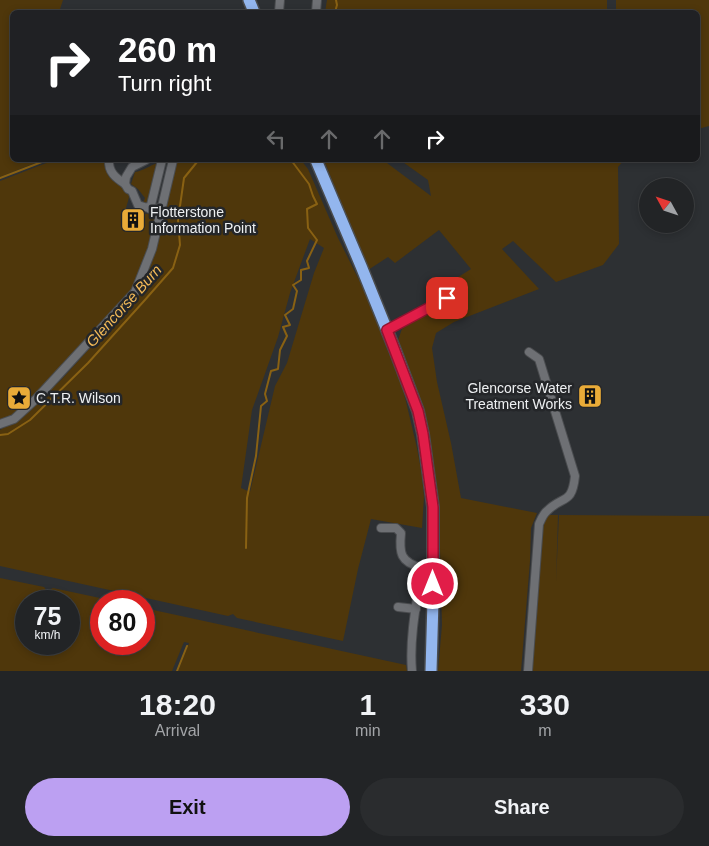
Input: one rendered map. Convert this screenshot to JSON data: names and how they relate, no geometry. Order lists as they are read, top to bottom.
{
  "water": ["Glencorse Burn"],
  "places": {
    "building": ["Flotterstone Information Point", "Glencorse Water Treatment Works"],
    "place": ["C.T.R. Wilson"]
  },
  "north": "top left",
  "page": {
    "turn": ["260 m", "Turn right"],
    "speed": "75 km/h",
    "limit": "80",
    "eta": [
      "18:20",
      "Arrival",
      "1",
      "min",
      "330",
      "m"
    ],
    "buttons": ["Exit", "Share"]
  }
}
